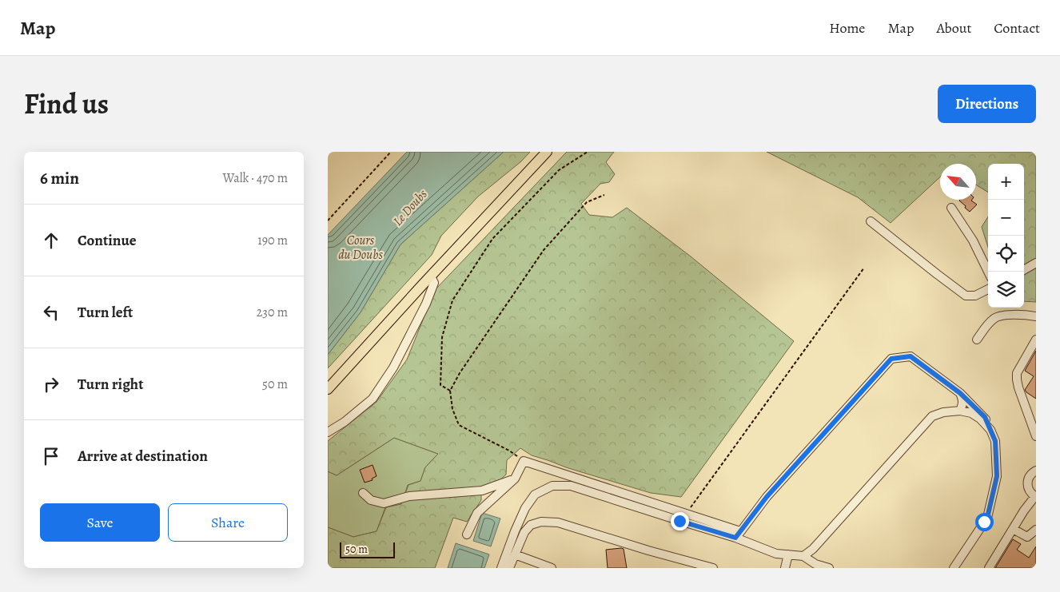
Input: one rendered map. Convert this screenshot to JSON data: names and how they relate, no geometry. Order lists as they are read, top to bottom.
{
  "water": ["Le Doubs", "Cours du Doubs"],
  "scale_bar": "50 m",
  "north": "top left",
  "page": {
    "header": "Map",
    "nav": [
      "Home",
      "Map",
      "About",
      "Contact"
    ],
    "title": "Find us",
    "buttons": [
      "Directions",
      ["Save", "Share"]
    ],
    "heading": ["6 min", "Walk · 470 m"],
    "map_buttons": ["+", "−"],
    "list": [
      ["Continue", "190 m"],
      ["Turn left", "230 m"],
      ["Turn right", "50 m"],
      "Arrive at destination"
    ],
    "scale": "50 m"
  }
}
